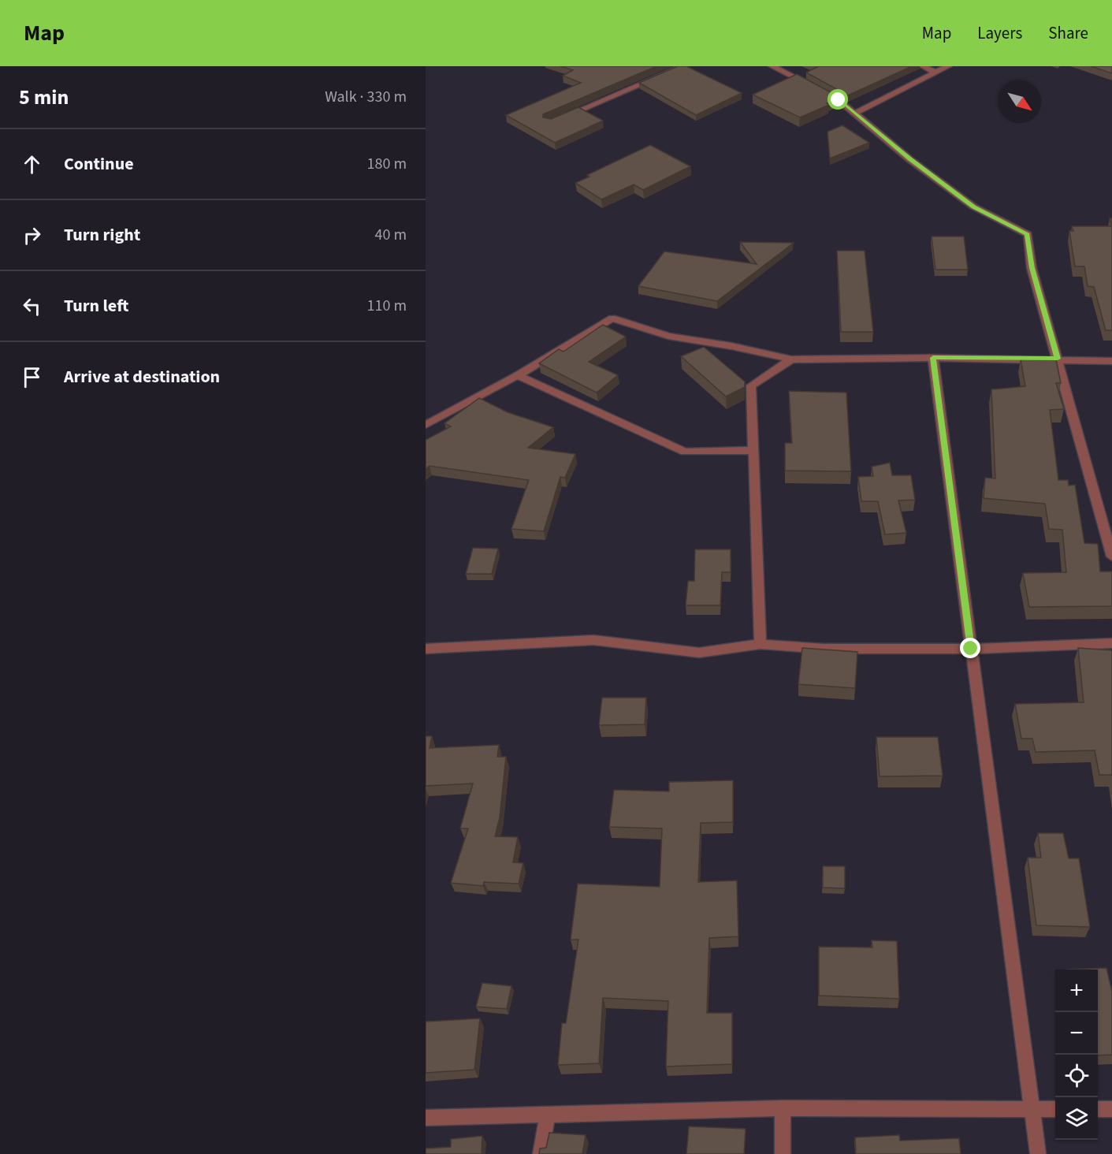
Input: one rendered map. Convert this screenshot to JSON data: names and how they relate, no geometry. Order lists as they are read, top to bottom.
{
  "north": "bottom right",
  "page": {
    "header": "Map",
    "nav": ["Map", "Layers", "Share"],
    "heading": ["5 min", "Walk · 330 m"],
    "list": [
      ["Continue", "180 m"],
      ["Turn right", "40 m"],
      ["Turn left", "110 m"],
      "Arrive at destination"
    ],
    "map_buttons": ["+", "−"]
  }
}
